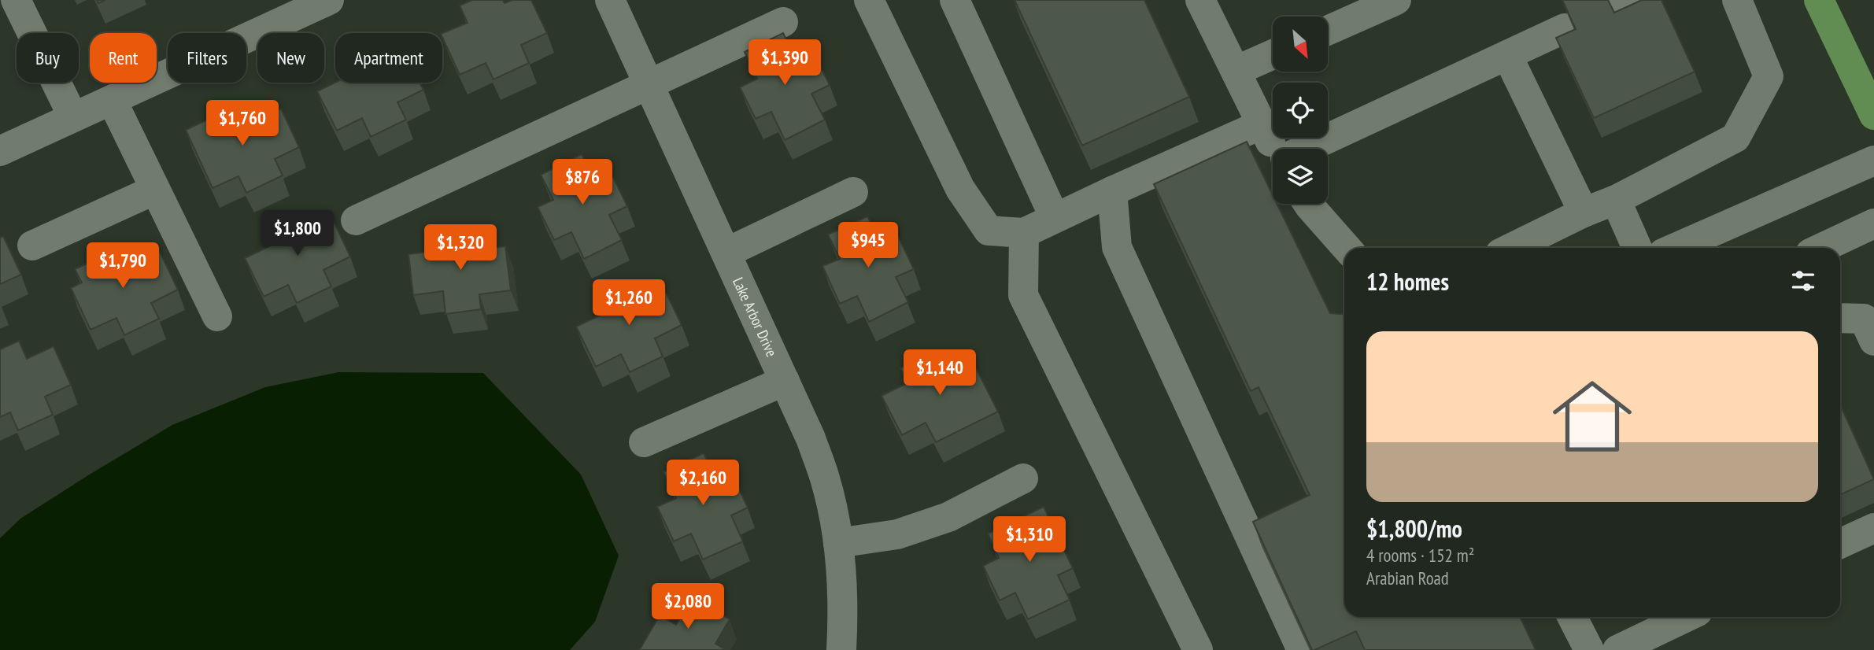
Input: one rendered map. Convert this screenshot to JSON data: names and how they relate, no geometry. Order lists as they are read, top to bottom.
{
  "streets": {
    "street": ["Lake Arbor Drive"]
  },
  "north": "bottom right",
  "page": {
    "chip": [
      "Buy",
      "Rent",
      "Filters",
      "New",
      "Apartment"
    ],
    "price": [
      "$1,390",
      "$1,760",
      "$876",
      "$1,800",
      "$945",
      "$1,320",
      "$1,790",
      "$1,260",
      "$1,140",
      "$2,160",
      "$1,310",
      "$2,080"
    ],
    "heading": "12 homes",
    "list": [
      {
        "name": "$1,800/mo",
        "note": "4 rooms · 152 m² · Arabian Road"
      }
    ]
  }
}
